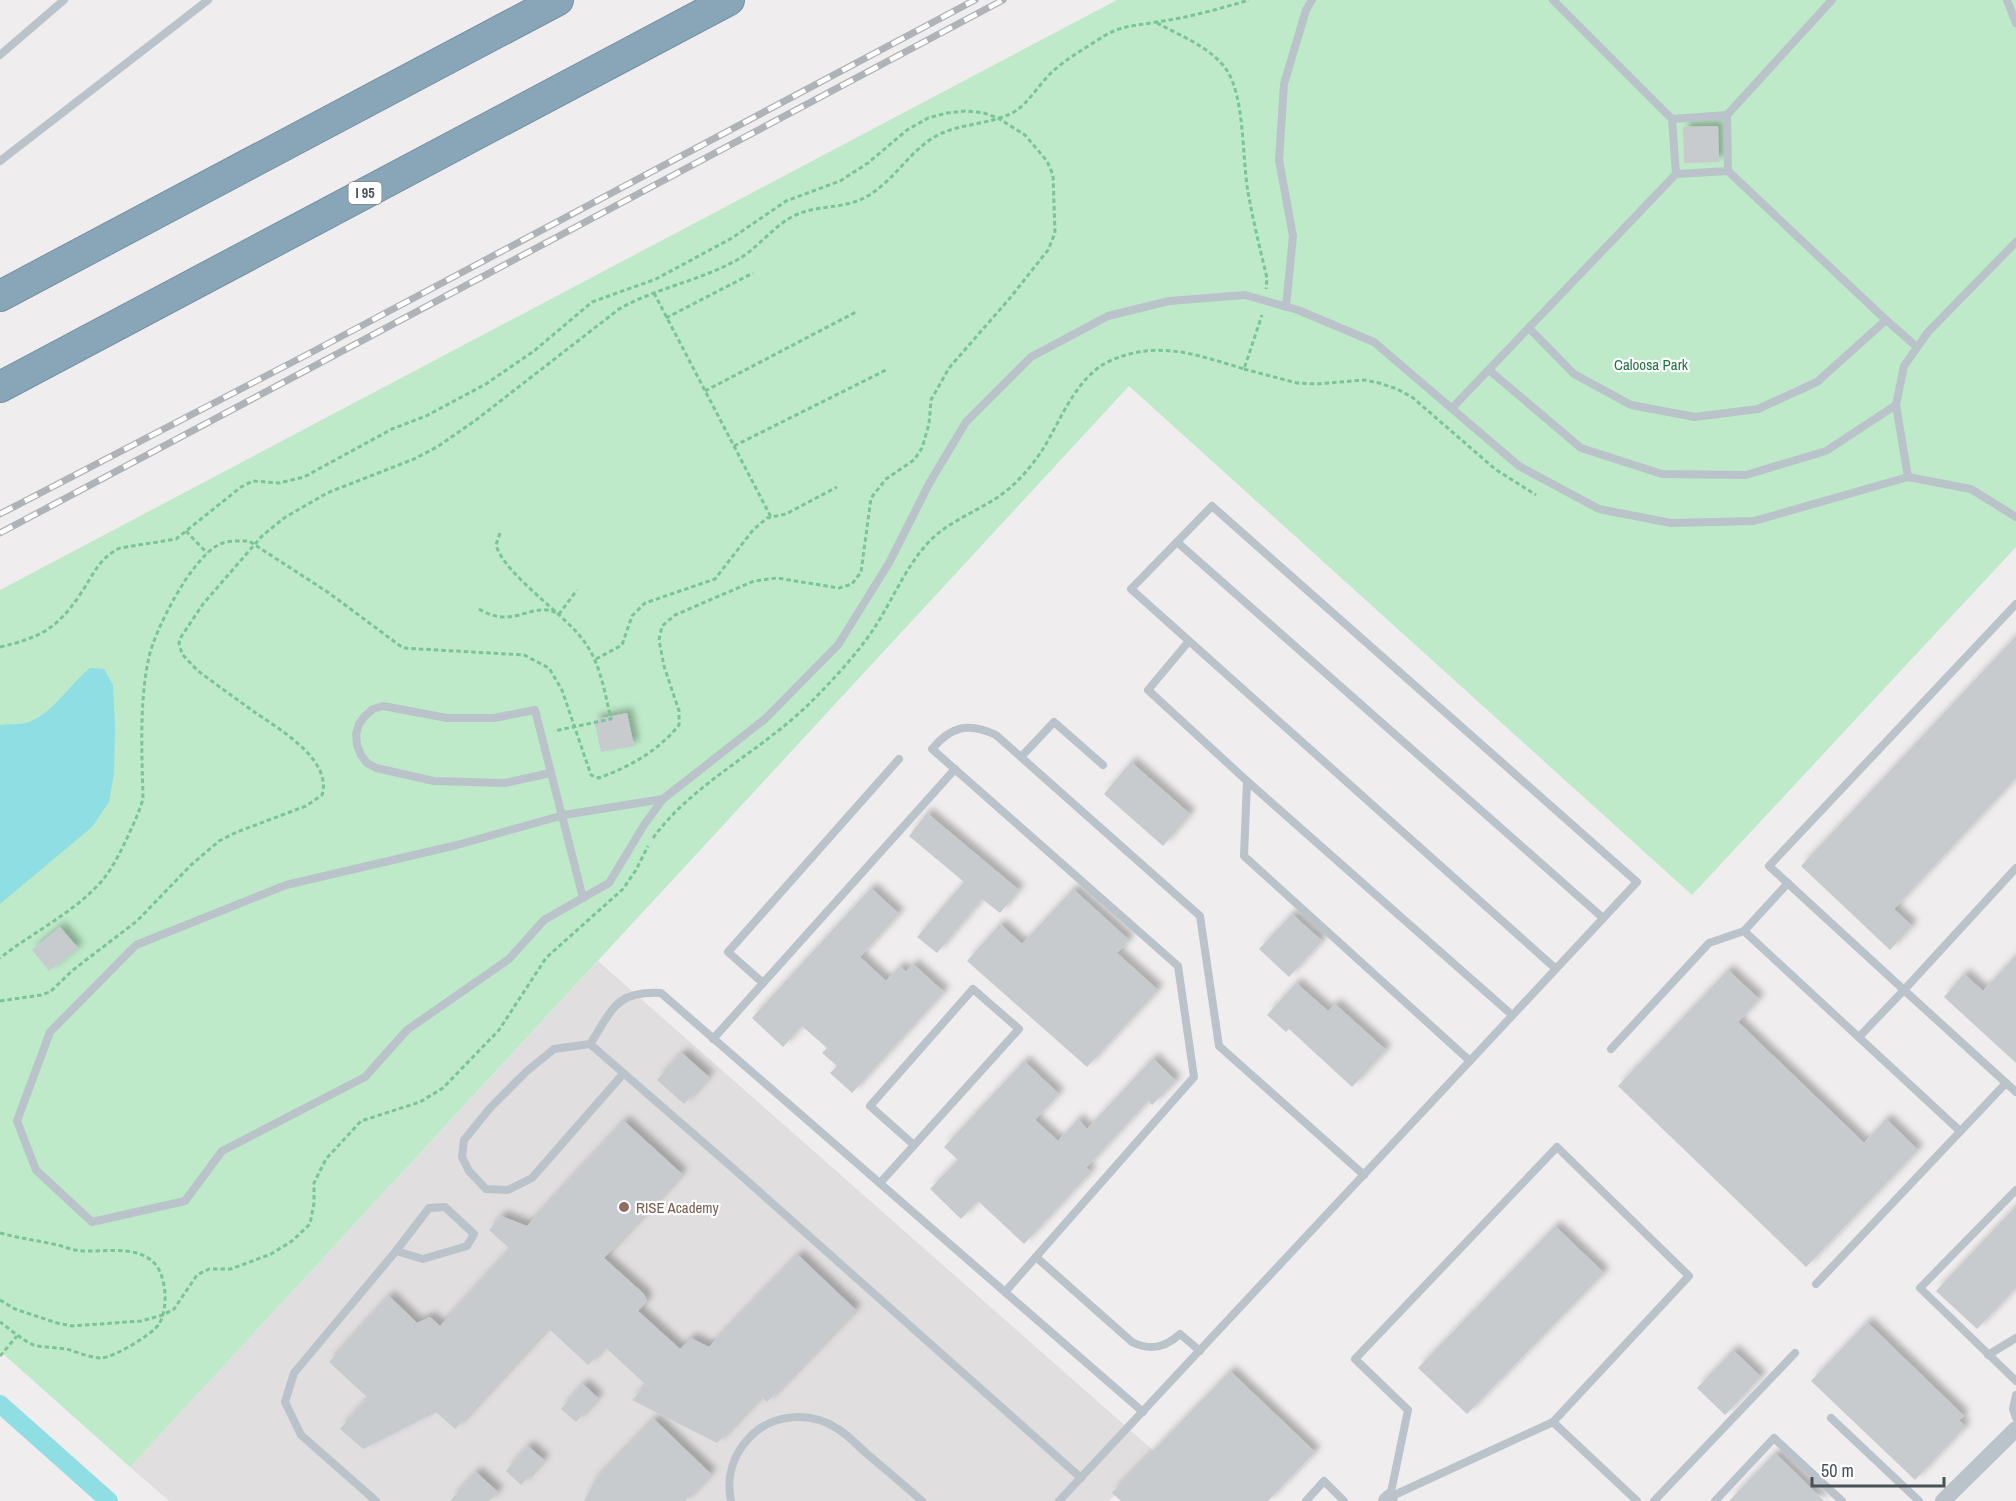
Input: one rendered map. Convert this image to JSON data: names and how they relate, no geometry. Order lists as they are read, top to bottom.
{
  "streets": {
    "highway": ["I 95"]
  },
  "parks": ["Caloosa Park"],
  "places": ["RISE Academy"],
  "scale_bar": "50 m"
}
